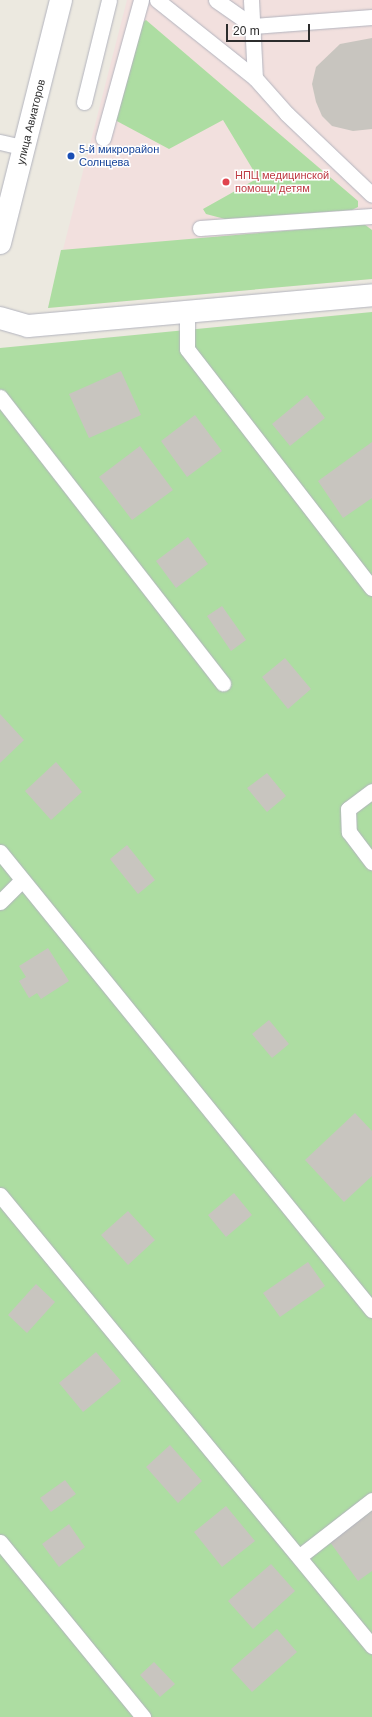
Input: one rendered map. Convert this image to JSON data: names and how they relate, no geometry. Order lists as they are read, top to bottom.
{
  "streets": {
    "street": ["улица Авиаторов"]
  },
  "places": ["5-й микрорайон Солнцева", "НПЦ медицинской помощи детям"],
  "scale_bar": "20 m"
}
